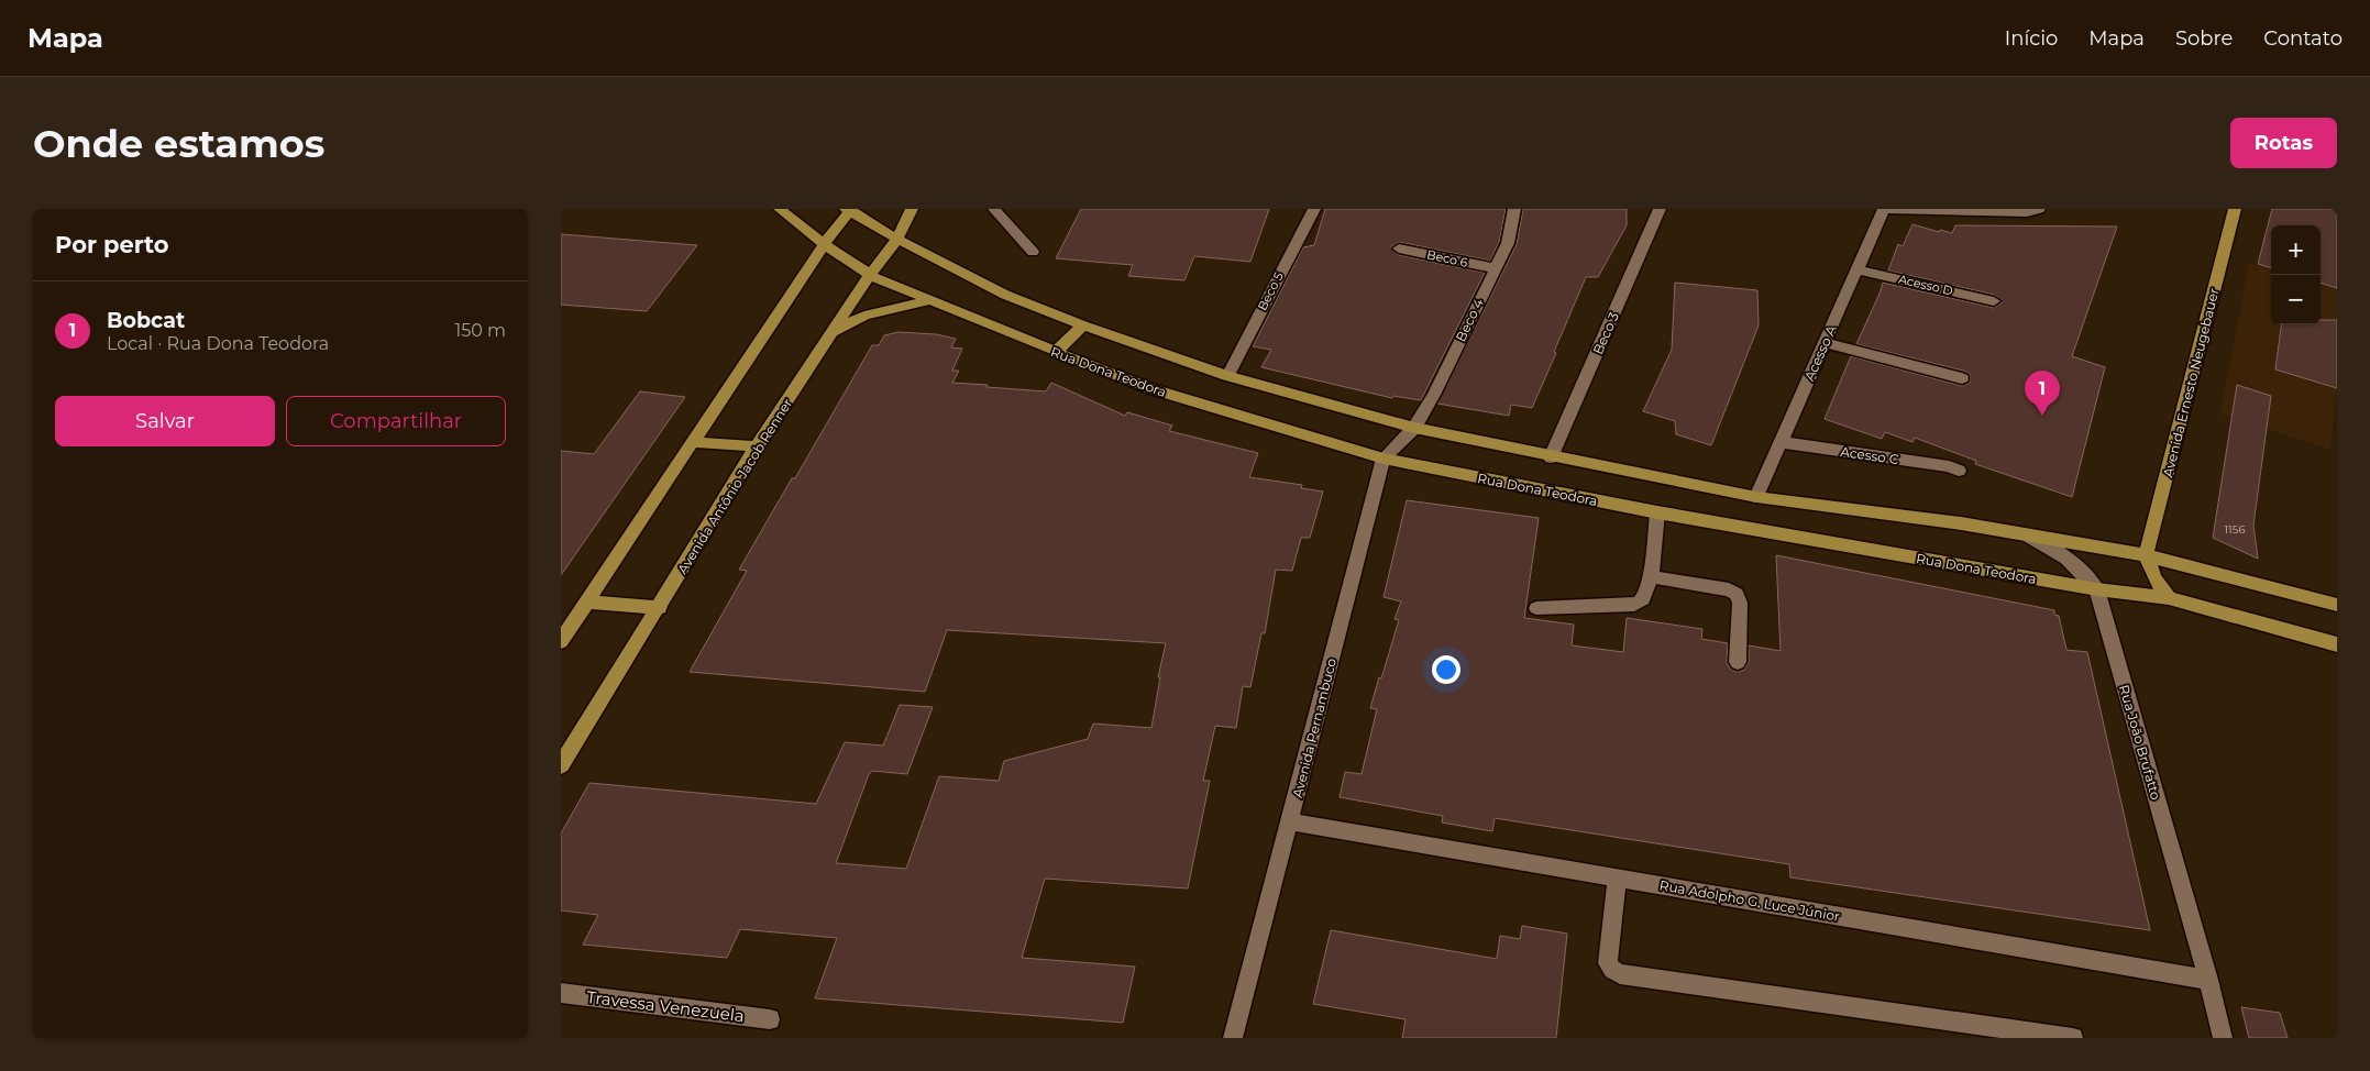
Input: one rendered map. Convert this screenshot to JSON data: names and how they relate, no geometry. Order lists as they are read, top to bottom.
{
  "streets": {
    "main road": ["Rua Dona Teodora", "Avenida Ernesto Neugebauer", "Avenida Antônio Jacob Renner"],
    "street": [
      "Beco 6",
      "Acesso D",
      "Beco 5",
      "Beco 4",
      "Beco 3",
      "Acesso A",
      "Acesso C",
      "Avenida Pernambuco",
      "Rua João Brufatto",
      "Rua Adolpho G. Luce Júnior",
      "Travessa Venezuela"
    ]
  },
  "crossings": [
    ["Beco 6", "Beco 4"],
    ["Acesso D", "Acesso A"],
    ["Acesso A", "Acesso C"],
    ["Rua Dona Teodora", "Avenida Antônio Jacob Renner"],
    ["Rua Dona Teodora", "Avenida Pernambuco"],
    ["Rua Dona Teodora", "Rua João Brufatto"],
    ["Avenida Pernambuco", "Rua Adolpho G. Luce Júnior"],
    ["Rua João Brufatto", "Rua Adolpho G. Luce Júnior"]
  ],
  "house_numbers": ["1156"],
  "page": {
    "header": "Mapa",
    "nav": [
      "Início",
      "Mapa",
      "Sobre",
      "Contato"
    ],
    "buttons": [
      "Rotas",
      ["Salvar", "Compartilhar"]
    ],
    "title": "Onde estamos",
    "heading": "Por perto",
    "map_buttons": ["+", "−"],
    "list": [
      {
        "mark": "1",
        "name": "Bobcat",
        "note": "Local · Rua Dona Teodora",
        "value": "150 m"
      }
    ],
    "pins": "1"
  }
}
